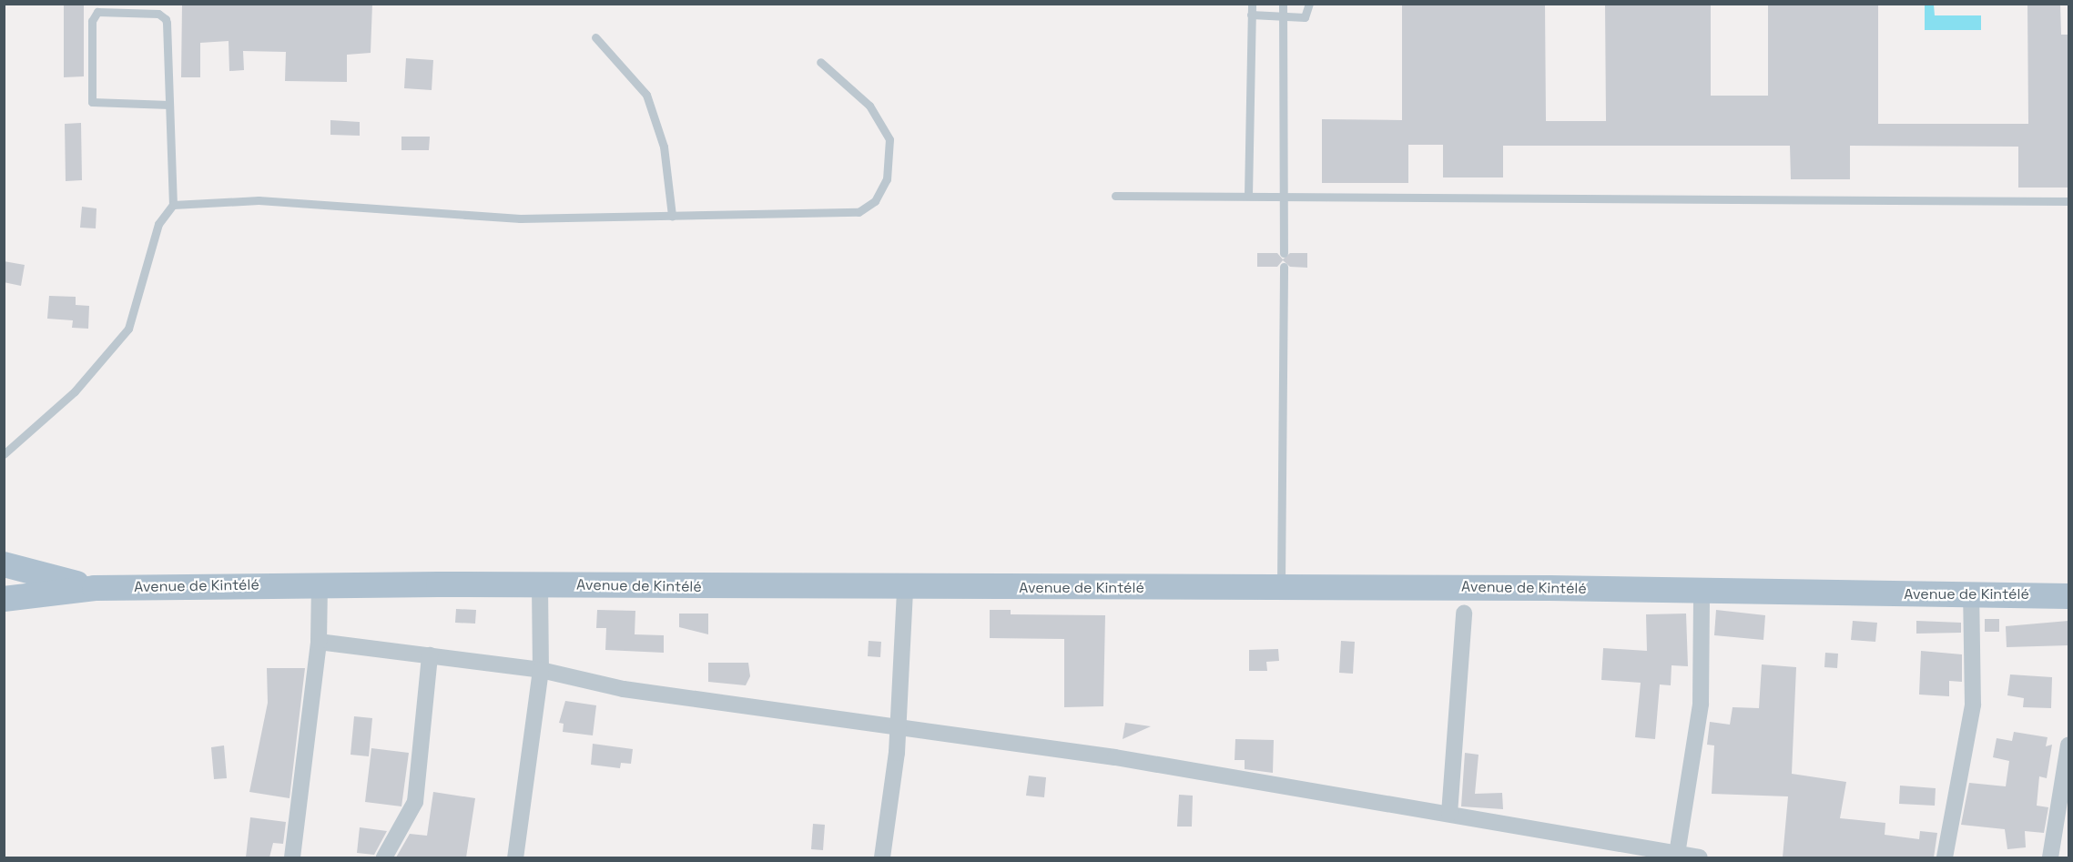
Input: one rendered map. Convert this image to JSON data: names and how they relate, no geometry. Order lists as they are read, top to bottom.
{
  "streets": {
    "main road": ["Avenue de Kintélé"]
  }
}
